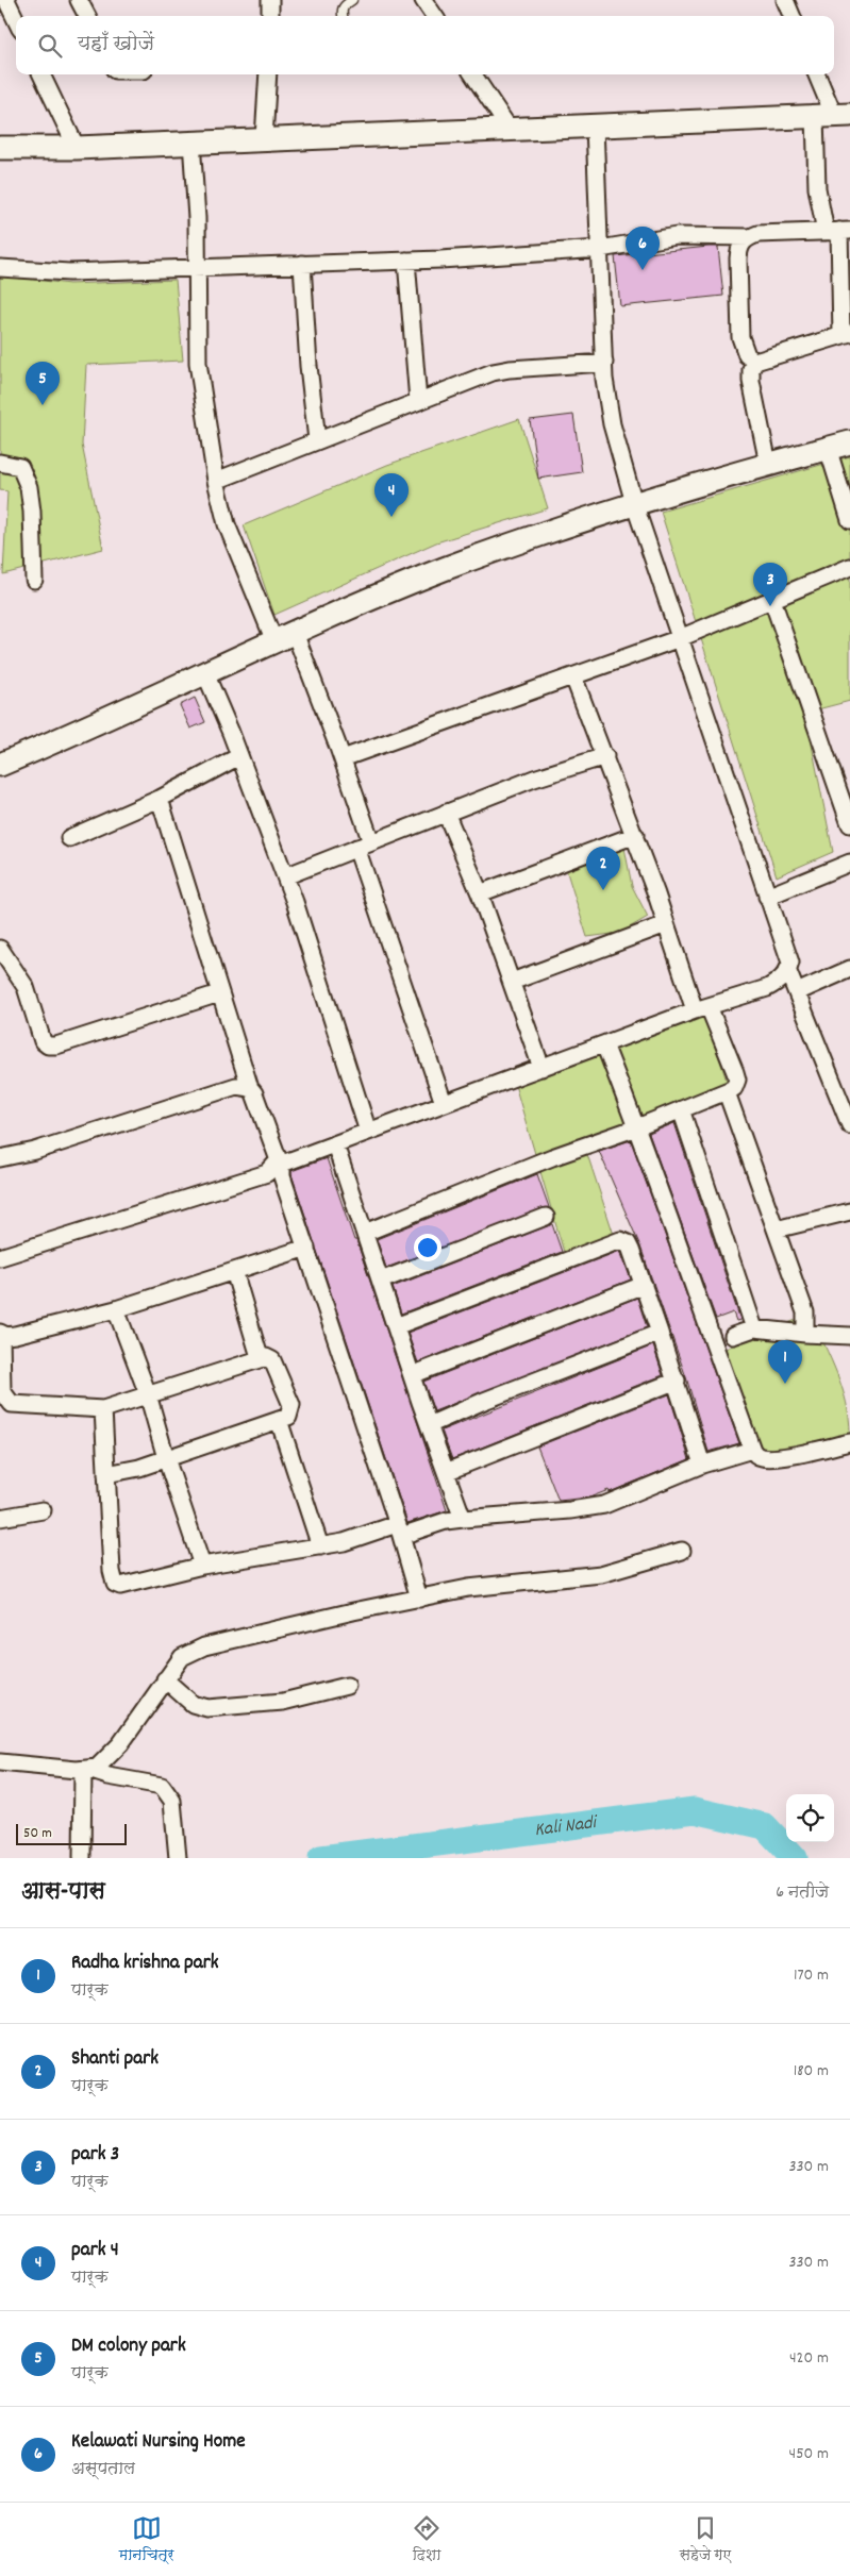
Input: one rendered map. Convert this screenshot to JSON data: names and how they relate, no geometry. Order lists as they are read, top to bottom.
{
  "water": ["Kali Nadi"],
  "scale_bar": "50 m",
  "page": {
    "search": "यहाँ खोजें",
    "pins": [
      "6",
      "5",
      "4",
      "3",
      "2",
      "1"
    ],
    "scale": "50 m",
    "heading": ["आस-पास", "6 नतीजे"],
    "list": [
      {
        "mark": "1",
        "name": "Radha krishna park",
        "note": "पार्क",
        "value": "170 m"
      },
      {
        "mark": "2",
        "name": "Shanti park",
        "note": "पार्क",
        "value": "180 m"
      },
      {
        "mark": "3",
        "name": "park 3",
        "note": "पार्क",
        "value": "330 m"
      },
      {
        "mark": "4",
        "name": "park 4",
        "note": "पार्क",
        "value": "330 m"
      },
      {
        "mark": "5",
        "name": "DM colony park",
        "note": "पार्क",
        "value": "420 m"
      },
      {
        "mark": "6",
        "name": "Kelawati Nursing Home",
        "note": "अस्पताल",
        "value": "450 m"
      }
    ],
    "nav": ["मानचित्र", "दिशा", "सहेजे गए"]
  }
}
